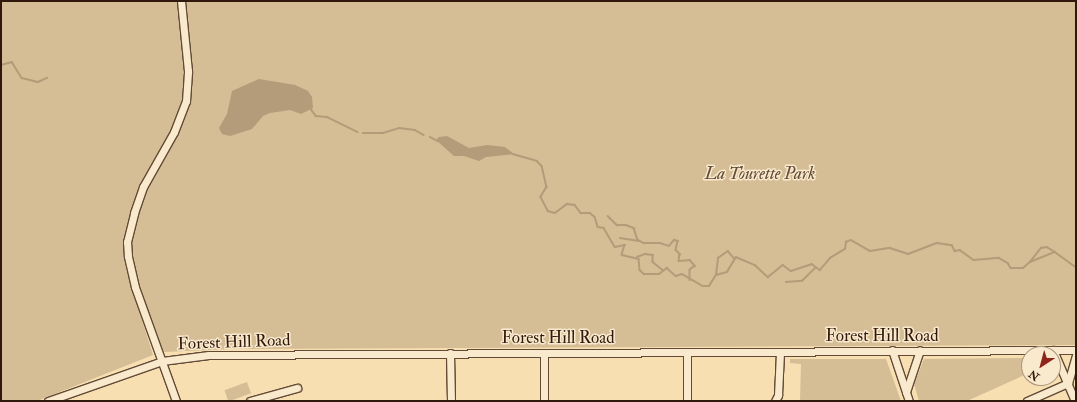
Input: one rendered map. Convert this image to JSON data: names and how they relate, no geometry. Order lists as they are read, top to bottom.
{
  "streets": {
    "street": ["Forest Hill Road"]
  },
  "parks": ["La Tourette Park"],
  "north": "bottom left"
}
